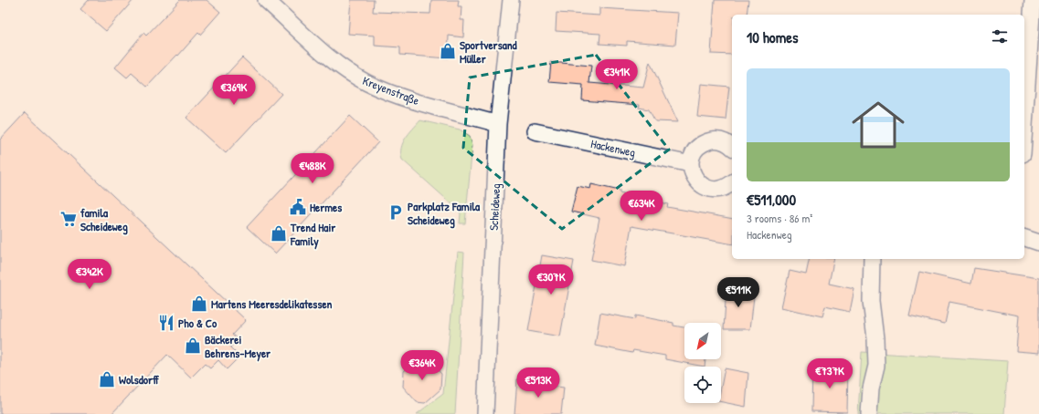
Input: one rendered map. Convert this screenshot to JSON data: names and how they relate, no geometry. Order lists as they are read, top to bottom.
{
  "streets": {
    "street": ["Kreyenstraße", "Hackenweg", "Scheideweg"]
  },
  "crossings": [
    ["Kreyenstraße", "Scheideweg"]
  ],
  "places": {
    "shop": [
      "Sportversand Müller",
      "Trend Hair Family",
      "Martens Meeresdelikatessen",
      "Bäckerei Behrens-Meyer",
      "Wolsdorff"
    ],
    "public building": ["Hermes"],
    "parking": ["Parkplatz Famila Scheideweg"],
    "supermarket": ["famila Scheideweg"],
    "restaurant": ["Pho & Co"]
  },
  "north": "bottom left",
  "page": {
    "heading": "10 homes",
    "list": [
      {
        "name": "€511,000",
        "note": "3 rooms · 86 m² · Hackenweg"
      }
    ],
    "price": [
      "€341K",
      "€369K",
      "€488K",
      "€634K",
      "€342K",
      "€307K",
      "€511K",
      "€364K",
      "€737K",
      "€513K"
    ]
  }
}
